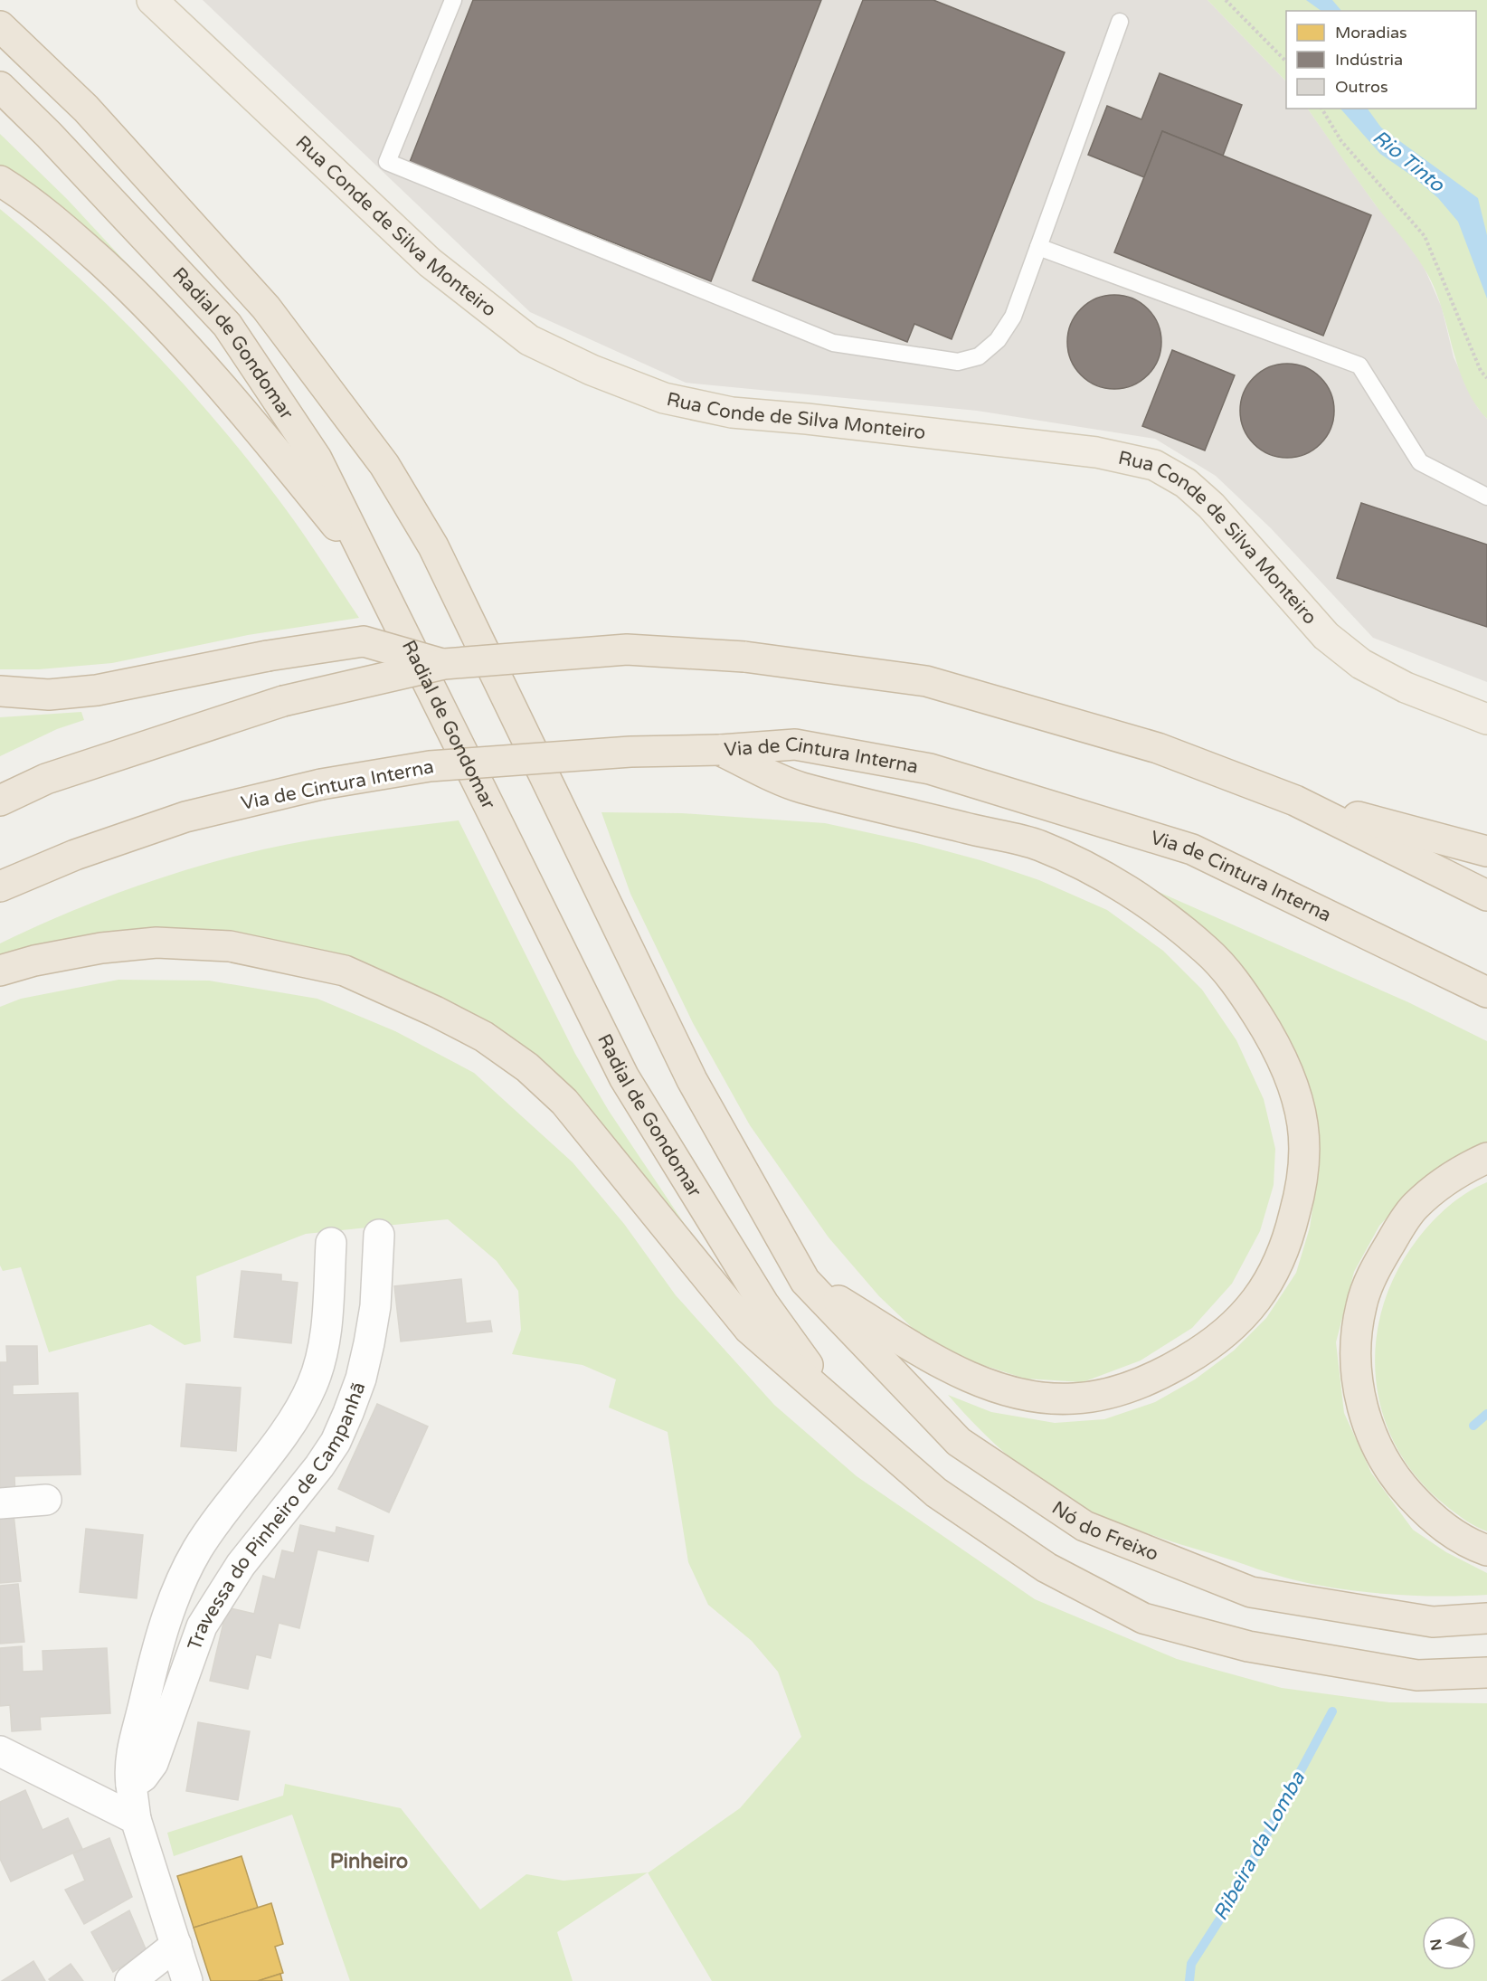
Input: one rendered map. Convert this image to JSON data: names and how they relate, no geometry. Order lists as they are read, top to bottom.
{
  "streets": {
    "highway": ["Radial de Gondomar", "Via de Cintura Interna", "Nó do Freixo"],
    "main road": ["Rua Conde de Silva Monteiro"],
    "street": ["Travessa do Pinheiro de Campanhã"]
  },
  "districts": ["Pinheiro"],
  "water": ["Rio Tinto", "Ribeira da Lomba"],
  "legend": ["Moradias", "Indústria", "Outros"],
  "north": "left"
}
